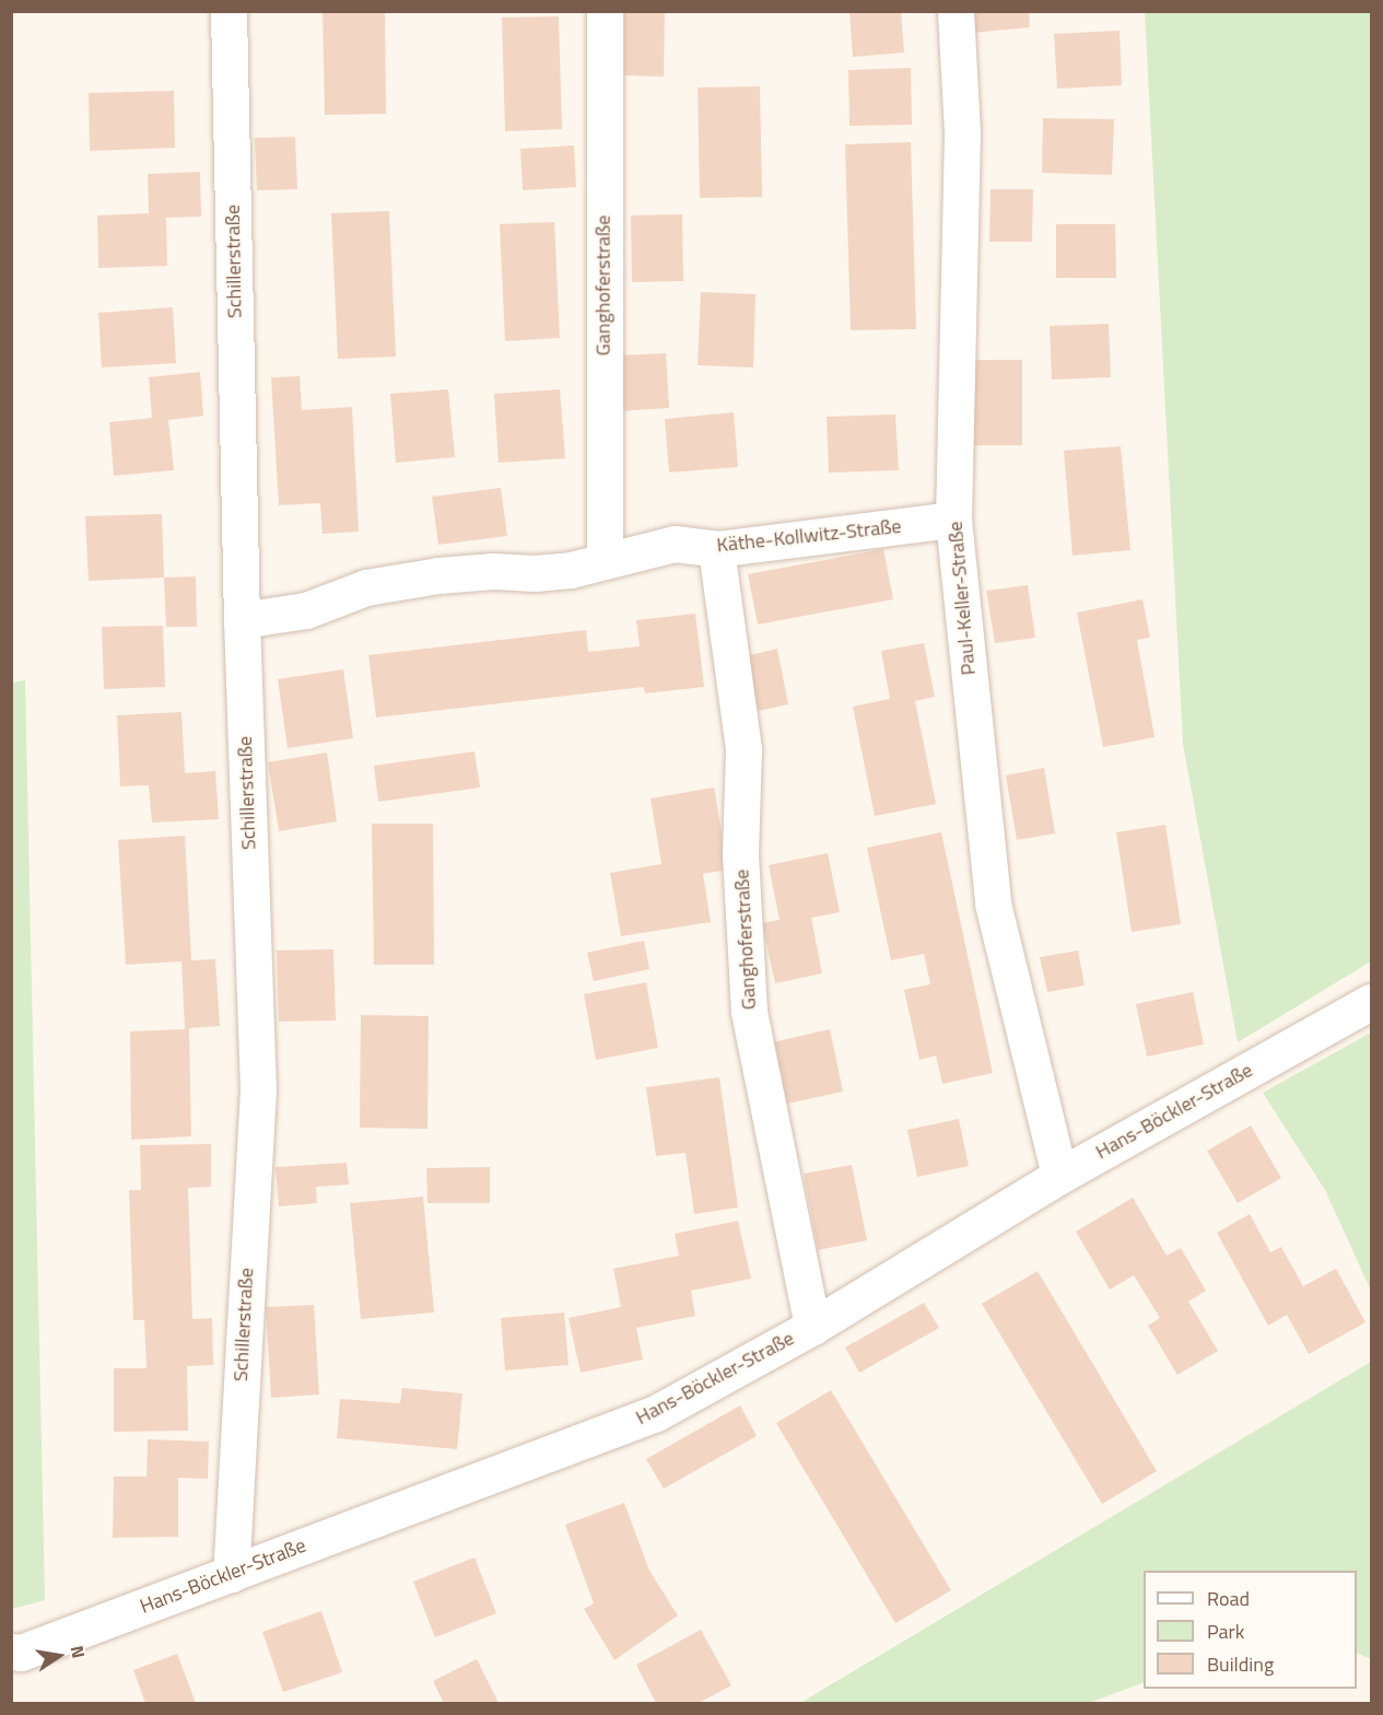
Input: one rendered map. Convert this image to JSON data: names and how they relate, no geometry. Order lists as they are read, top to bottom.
{
  "streets": {
    "street": [
      "Schillerstraße",
      "Ganghoferstraße",
      "Käthe-Kollwitz-Straße",
      "Paul-Keller-Straße",
      "Hans-Böckler-Straße"
    ]
  },
  "crossings": [
    ["Schillerstraße", "Käthe-Kollwitz-Straße"],
    ["Schillerstraße", "Hans-Böckler-Straße"],
    ["Ganghoferstraße", "Käthe-Kollwitz-Straße"],
    ["Ganghoferstraße", "Hans-Böckler-Straße"],
    ["Käthe-Kollwitz-Straße", "Paul-Keller-Straße"],
    ["Paul-Keller-Straße", "Hans-Böckler-Straße"]
  ],
  "legend": ["Road", "Park", "Building"],
  "north": "right"
}
